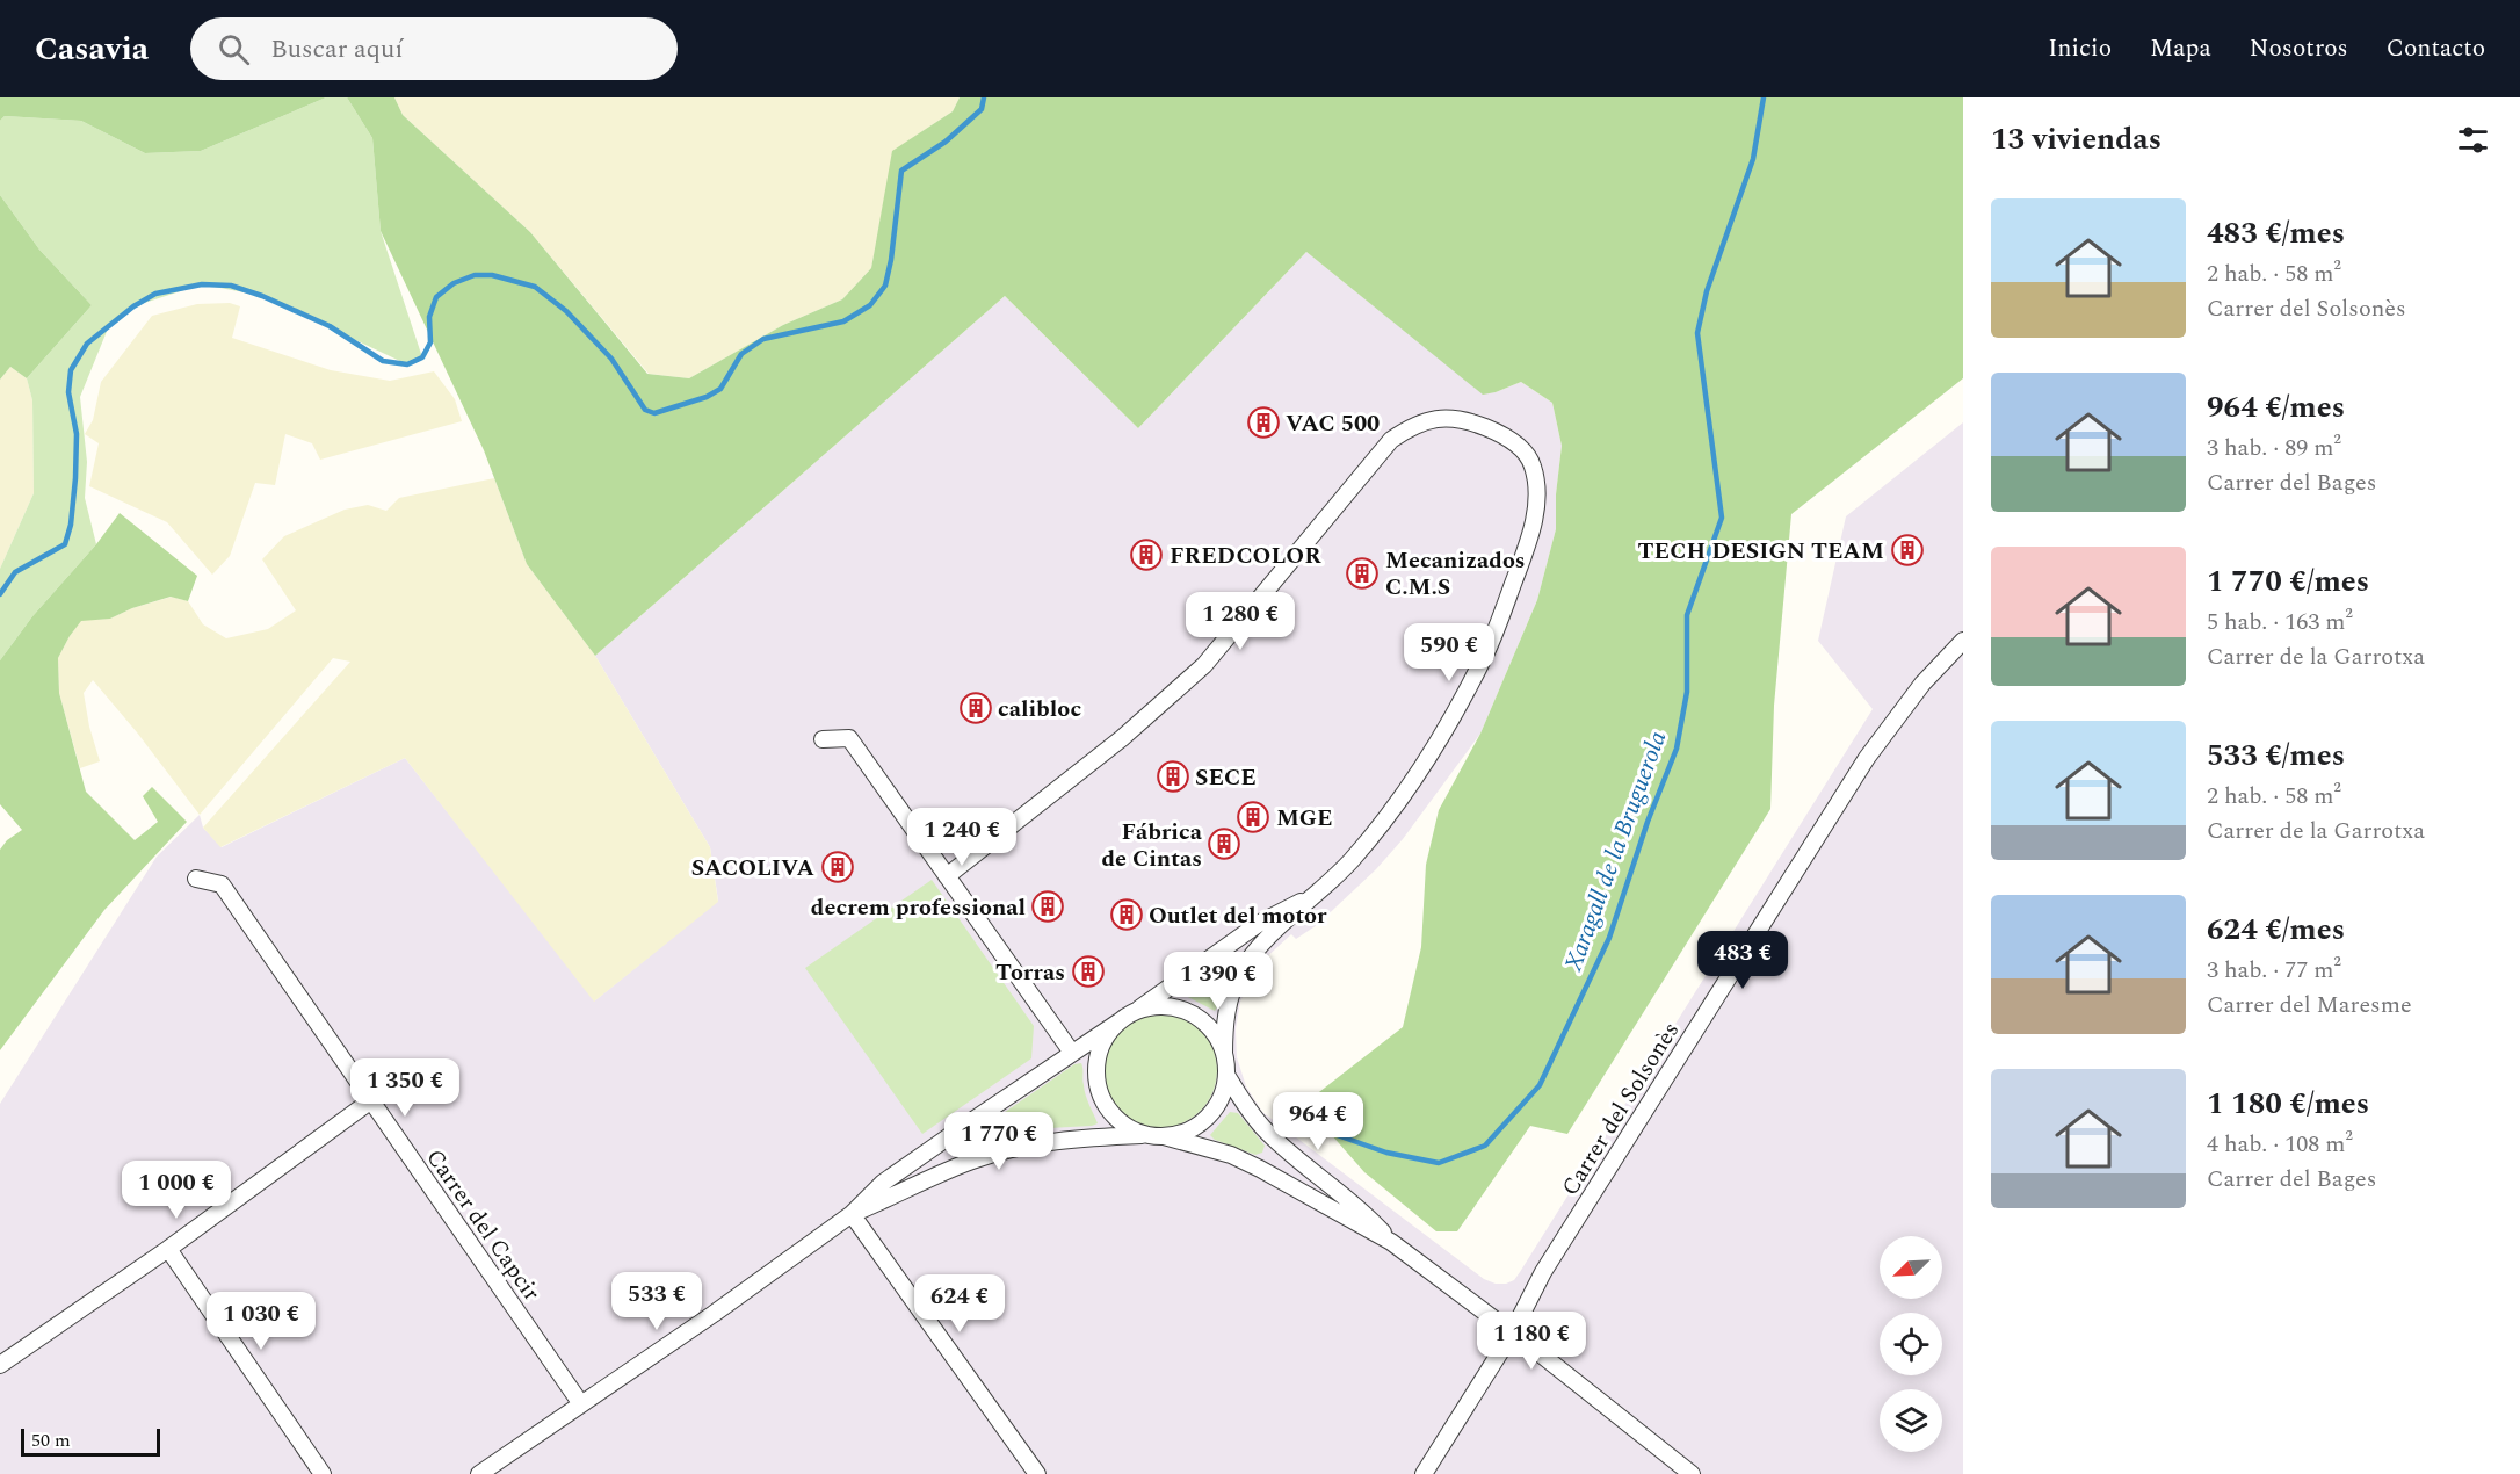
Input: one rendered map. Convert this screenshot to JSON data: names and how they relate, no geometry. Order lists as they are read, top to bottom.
{
  "streets": {
    "street": ["Carrer del Solsonès", "Carrer del Capcir"]
  },
  "water": ["Xaragall de la Bruguerola"],
  "places": {
    "building": [
      "VAC 500",
      "TECH DESIGN TEAM",
      "FREDCOLOR",
      "Mecanizados C.M.S",
      "calibloc",
      "SECE",
      "MGE",
      "Fábrica de Cintas",
      "SACOLIVA",
      "decrem professional",
      "Outlet del motor",
      "Torras"
    ]
  },
  "scale_bar": "50 m",
  "north": "bottom left",
  "page": {
    "header": "Casavia",
    "search": "Buscar aquí",
    "nav": [
      "Inicio",
      "Mapa",
      "Nosotros",
      "Contacto"
    ],
    "heading": "13 viviendas",
    "list": [
      {
        "name": "483 €/mes",
        "note": "2 hab. · 58 m² · Carrer del Solsonès"
      },
      {
        "name": "964 €/mes",
        "note": "3 hab. · 89 m² · Carrer del Bages"
      },
      {
        "name": "1 770 €/mes",
        "note": "5 hab. · 163 m² · Carrer de la Garrotxa"
      },
      {
        "name": "533 €/mes",
        "note": "2 hab. · 58 m² · Carrer de la Garrotxa"
      },
      {
        "name": "624 €/mes",
        "note": "3 hab. · 77 m² · Carrer del Maresme"
      },
      {
        "name": "1 180 €/mes",
        "note": "4 hab. · 108 m² · Carrer del Bages"
      }
    ],
    "price": [
      "1 280 €",
      "590 €",
      "1 240 €",
      "483 €",
      "1 390 €",
      "1 350 €",
      "964 €",
      "1 770 €",
      "1 000 €",
      "533 €",
      "624 €",
      "1 030 €",
      "1 180 €"
    ],
    "scale": "50 m"
  }
}
